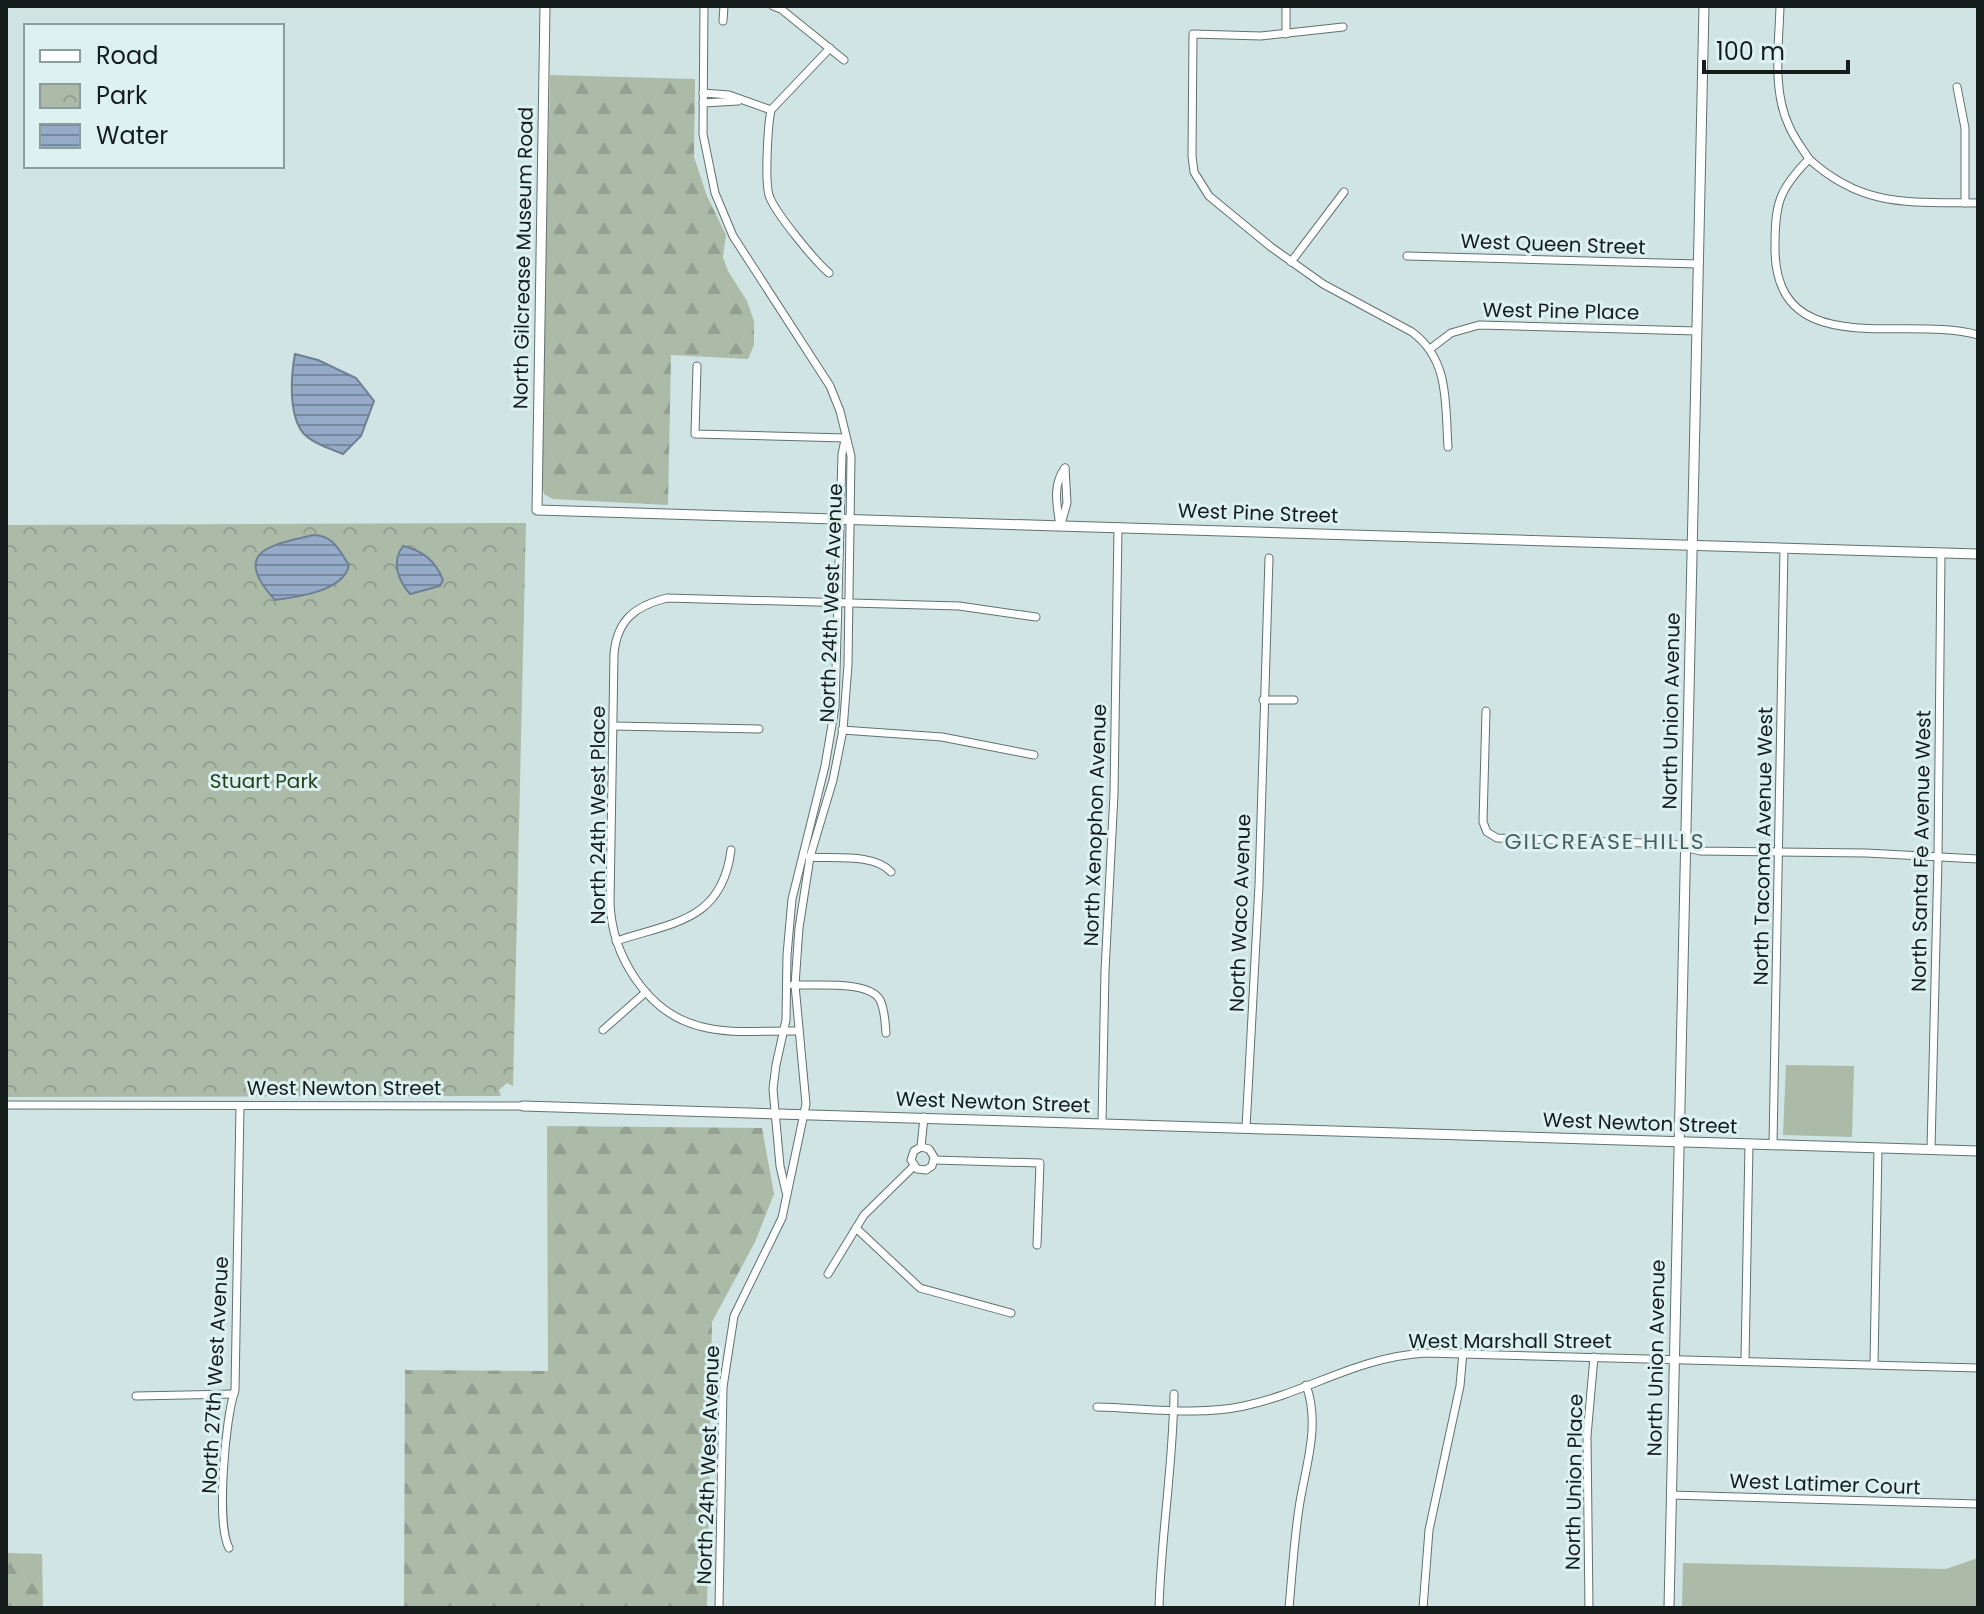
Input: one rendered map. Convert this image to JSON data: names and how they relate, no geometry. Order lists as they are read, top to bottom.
{
  "streets": {
    "street": [
      "West Queen Street",
      "North Gilcrease Museum Road",
      "West Pine Place",
      "West Pine Street",
      "North 24th West Avenue",
      "North Union Avenue",
      "North 24th West Place",
      "North Xenophon Avenue",
      "North Tacoma Avenue West",
      "North Santa Fe Avenue West",
      "North Waco Avenue",
      "West Newton Street",
      "West Marshall Street",
      "North 27th West Avenue",
      "North Union Place",
      "West Latimer Court"
    ]
  },
  "crossings": [
    ["West Queen Street", "North Union Avenue"],
    ["North Gilcrease Museum Road", "West Pine Street"],
    ["West Pine Place", "North Union Avenue"],
    ["West Pine Street", "North 24th West Avenue"],
    ["West Pine Street", "North Union Avenue"],
    ["West Pine Street", "North Xenophon Avenue"],
    ["West Pine Street", "North Tacoma Avenue West"],
    ["West Pine Street", "North Santa Fe Avenue West"],
    ["North 24th West Avenue", "North 24th West Place"],
    ["North 24th West Avenue", "West Newton Street"],
    ["North Union Avenue", "West Newton Street"],
    ["North Union Avenue", "West Marshall Street"],
    ["North Union Avenue", "West Latimer Court"],
    ["North Xenophon Avenue", "West Newton Street"],
    ["North Tacoma Avenue West", "West Newton Street"],
    ["North Santa Fe Avenue West", "West Newton Street"],
    ["North Waco Avenue", "West Newton Street"],
    ["West Newton Street", "North 27th West Avenue"],
    ["West Marshall Street", "North Union Place"]
  ],
  "districts": ["GILCREASE HILLS"],
  "parks": ["Stuart Park"],
  "legend": ["Road", "Park", "Water"],
  "scale_bar": "100 m"
}
